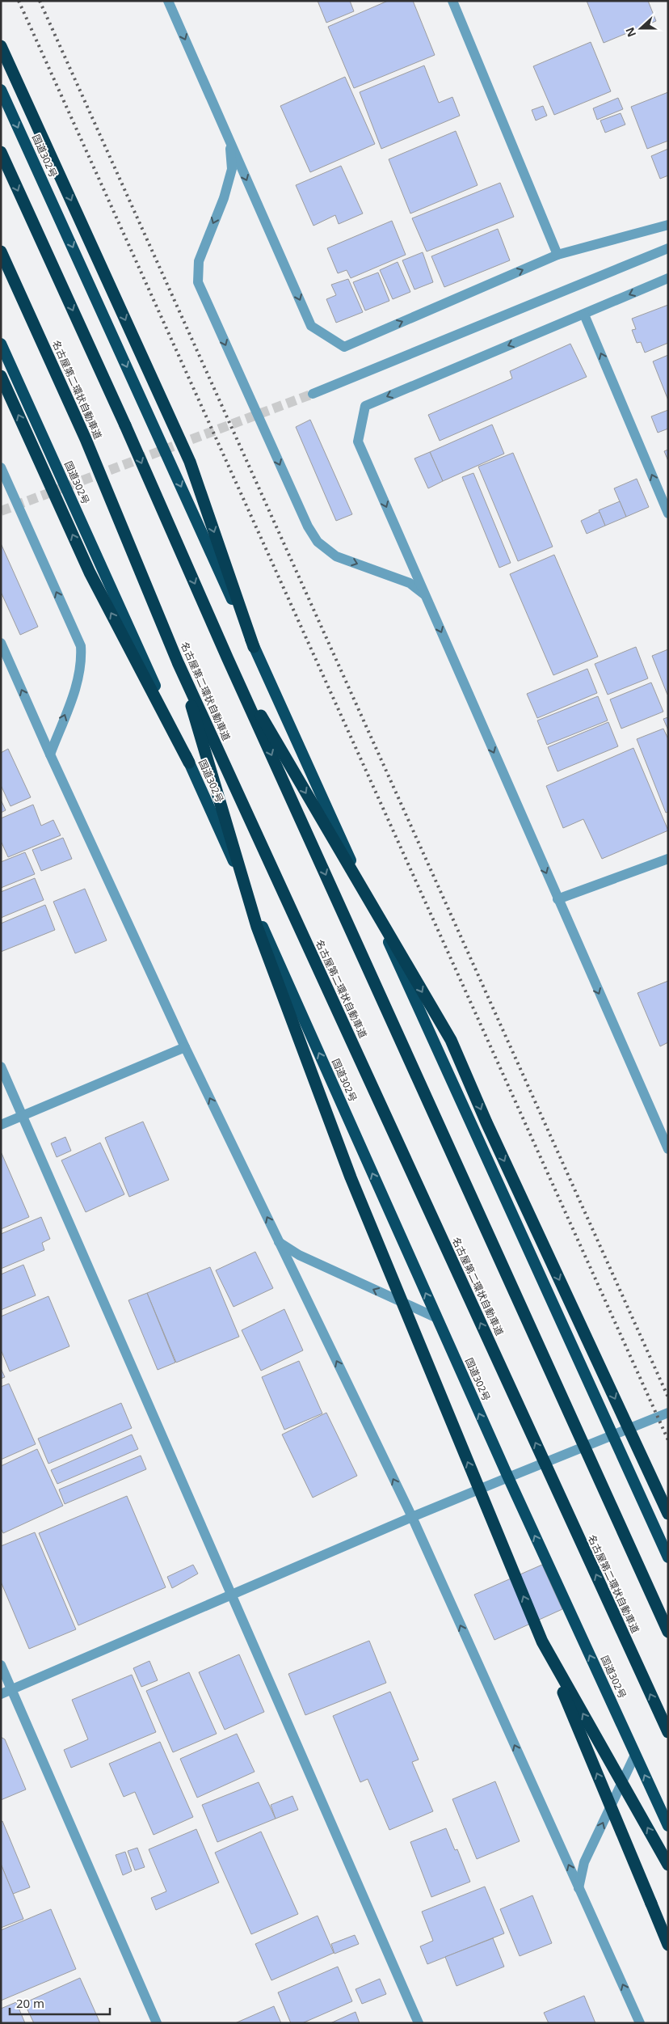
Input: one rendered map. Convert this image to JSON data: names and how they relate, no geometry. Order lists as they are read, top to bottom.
{
  "streets": {
    "highway": ["国道302号", "名古屋第二環状自動車道"]
  },
  "scale_bar": "20 m",
  "north": "left"
}
